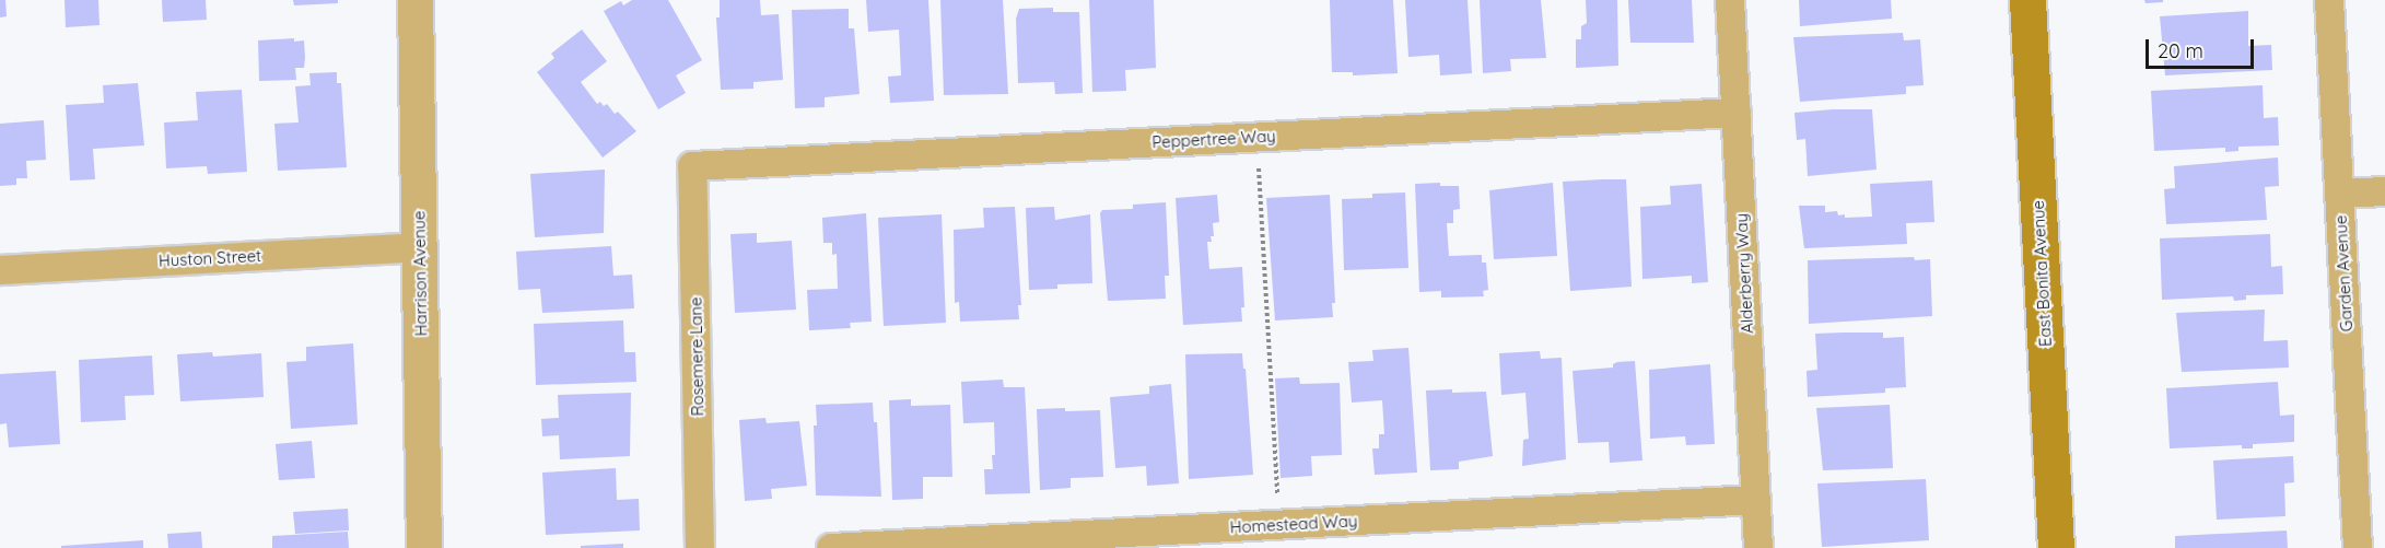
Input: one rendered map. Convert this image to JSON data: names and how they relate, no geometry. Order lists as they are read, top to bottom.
{
  "streets": {
    "main road": ["East Bonita Avenue"],
    "street": [
      "Peppertree Way",
      "Huston Street",
      "Harrison Avenue",
      "Alderberry Way",
      "Garden Avenue",
      "Rosemere Lane",
      "Homestead Way"
    ]
  },
  "crossings": [
    ["Peppertree Way", "Alderberry Way"],
    ["Peppertree Way", "Rosemere Lane"],
    ["Huston Street", "Harrison Avenue"],
    ["Alderberry Way", "Homestead Way"]
  ],
  "scale_bar": "20 m"
}
